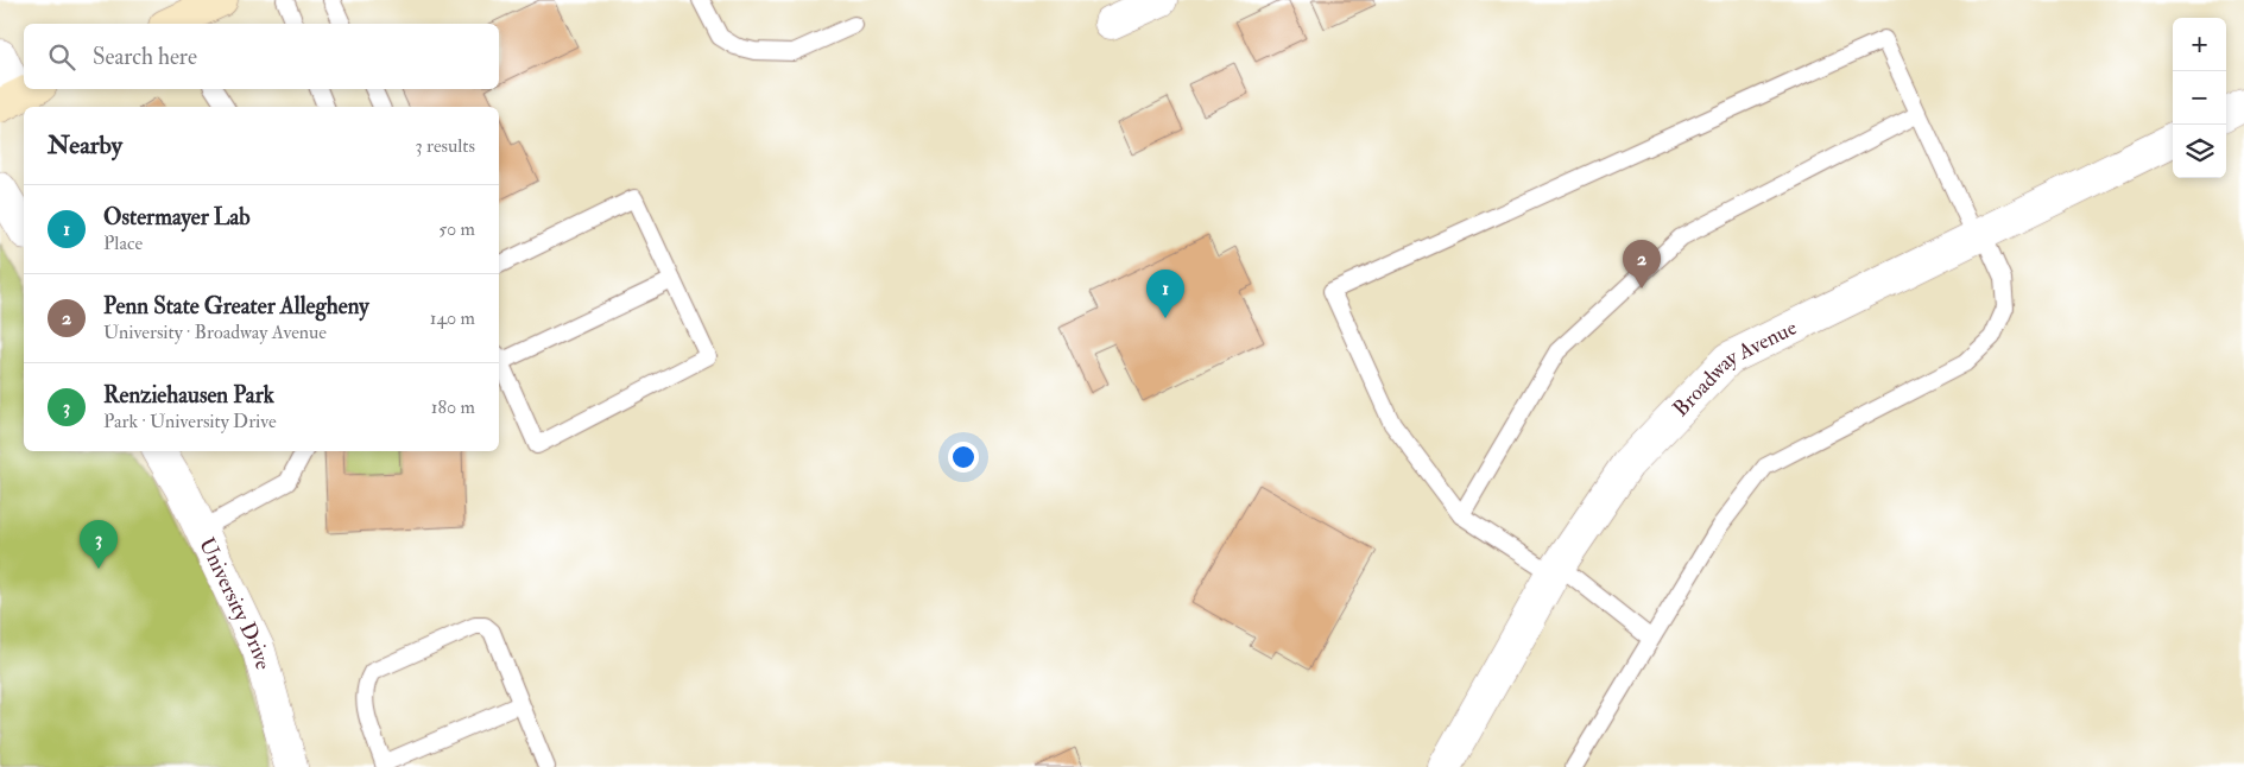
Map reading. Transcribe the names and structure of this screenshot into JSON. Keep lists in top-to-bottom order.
{
  "streets": {
    "street": ["Broadway Avenue", "University Drive"]
  },
  "page": {
    "map_buttons": ["+", "−"],
    "search": "Search here",
    "heading": ["Nearby", "3 results"],
    "list": [
      {
        "mark": "1",
        "name": "Ostermayer Lab",
        "note": "Place",
        "value": "50 m"
      },
      {
        "mark": "2",
        "name": "Penn State Greater Allegheny",
        "note": "University · Broadway Avenue",
        "value": "140 m"
      },
      {
        "mark": "3",
        "name": "Renziehausen Park",
        "note": "Park · University Drive",
        "value": "180 m"
      }
    ],
    "pins": ["2", "1", "3"]
  }
}
